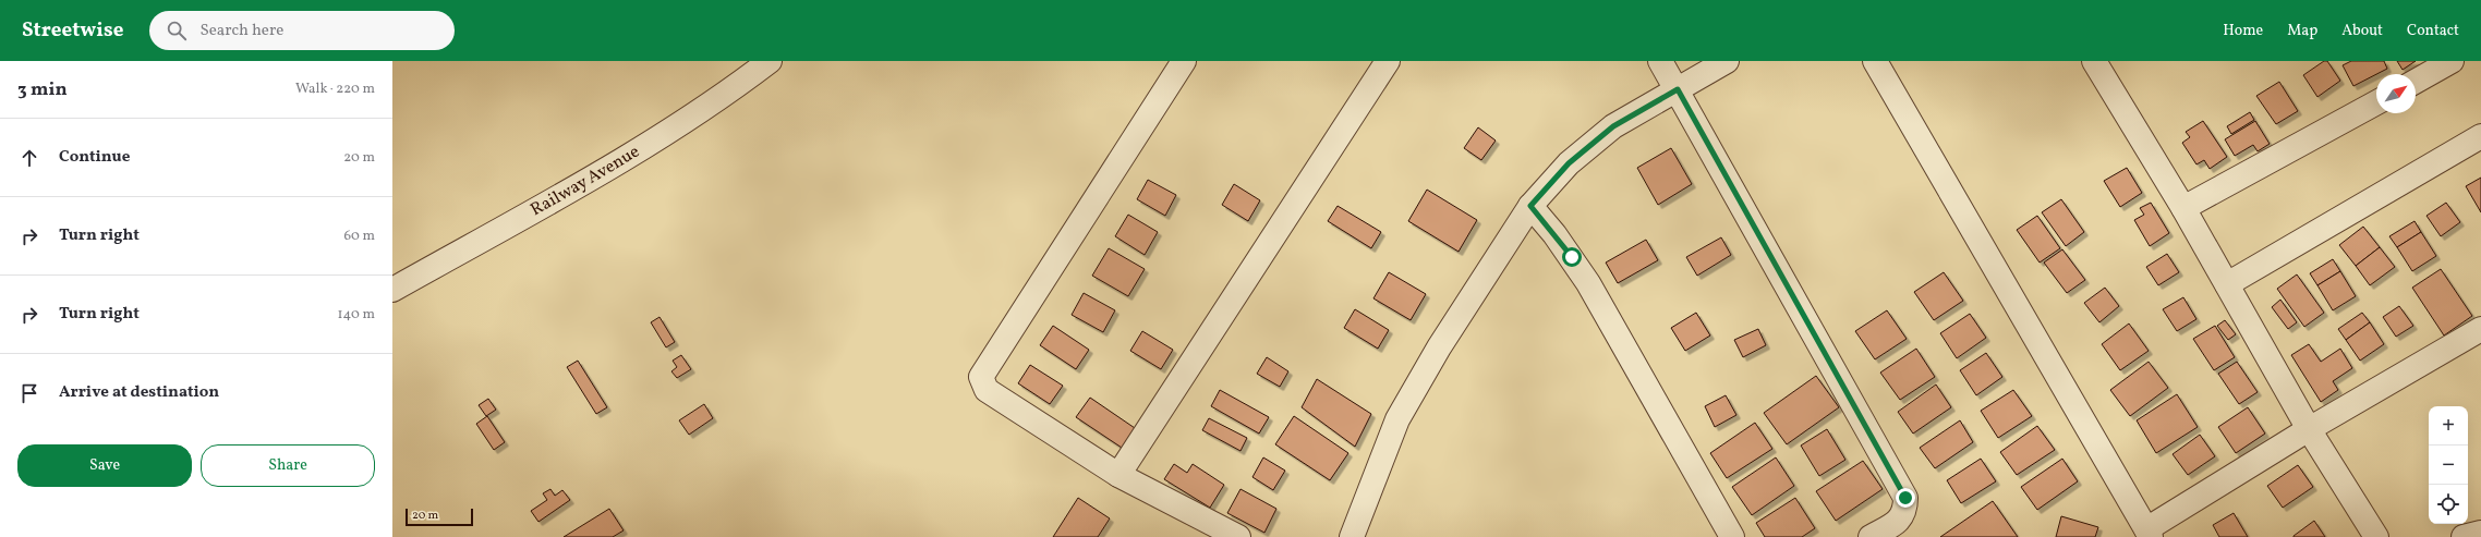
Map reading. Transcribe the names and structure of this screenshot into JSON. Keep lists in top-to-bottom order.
{
  "streets": {
    "street": ["Railway Avenue"]
  },
  "scale_bar": "20 m",
  "north": "top right",
  "page": {
    "header": "Streetwise",
    "search": "Search here",
    "nav": [
      "Home",
      "Map",
      "About",
      "Contact"
    ],
    "heading": ["3 min", "Walk · 220 m"],
    "list": [
      ["Continue", "20 m"],
      ["Turn right", "60 m"],
      ["Turn right", "140 m"],
      "Arrive at destination"
    ],
    "map_buttons": ["+", "−"],
    "buttons": ["Save", "Share"],
    "scale": "20 m"
  }
}
